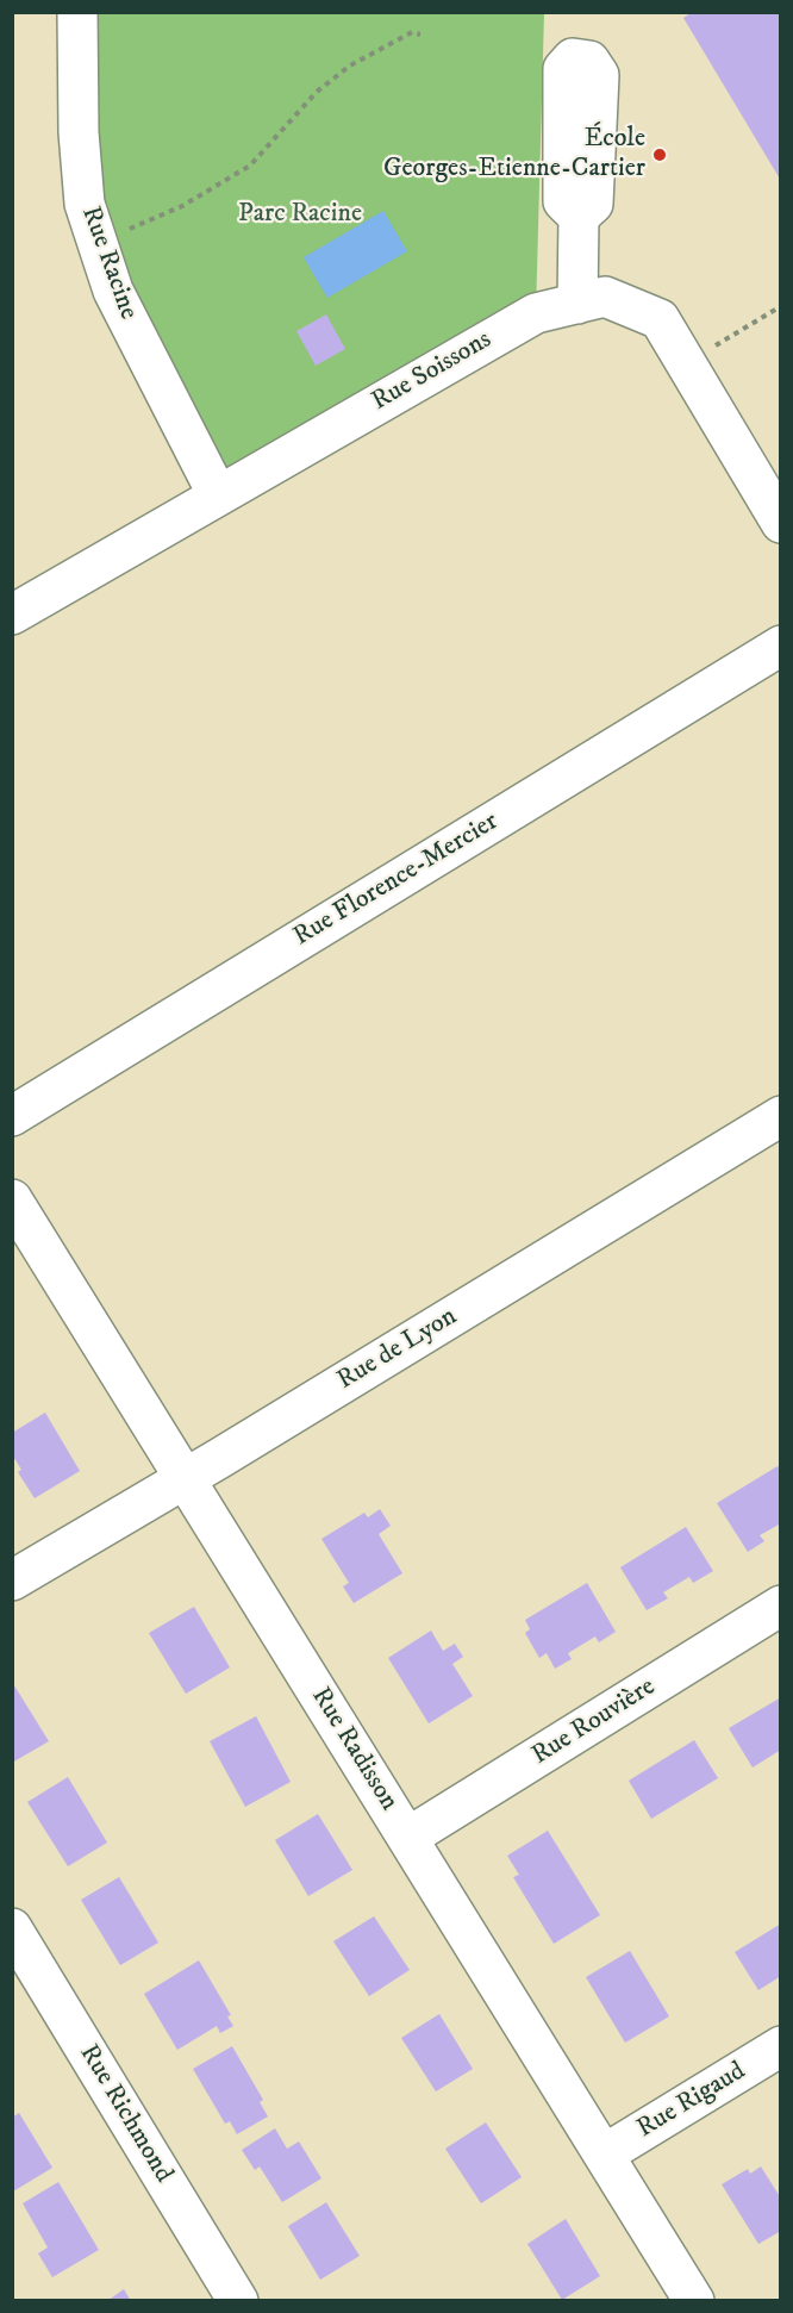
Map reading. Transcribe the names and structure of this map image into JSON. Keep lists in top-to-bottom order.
{
  "streets": {
    "street": [
      "Rue Racine",
      "Rue Soissons",
      "Rue Florence-Mercier",
      "Rue de Lyon",
      "Rue Rouvière",
      "Rue Radisson",
      "Rue Rigaud",
      "Rue Richmond"
    ]
  },
  "crossings": [
    ["Rue Racine", "Rue Soissons"],
    ["Rue de Lyon", "Rue Radisson"],
    ["Rue Rouvière", "Rue Radisson"],
    ["Rue Radisson", "Rue Rigaud"]
  ],
  "parks": ["Parc Racine"],
  "places": ["École Georges-Etienne-Cartier"]
}
